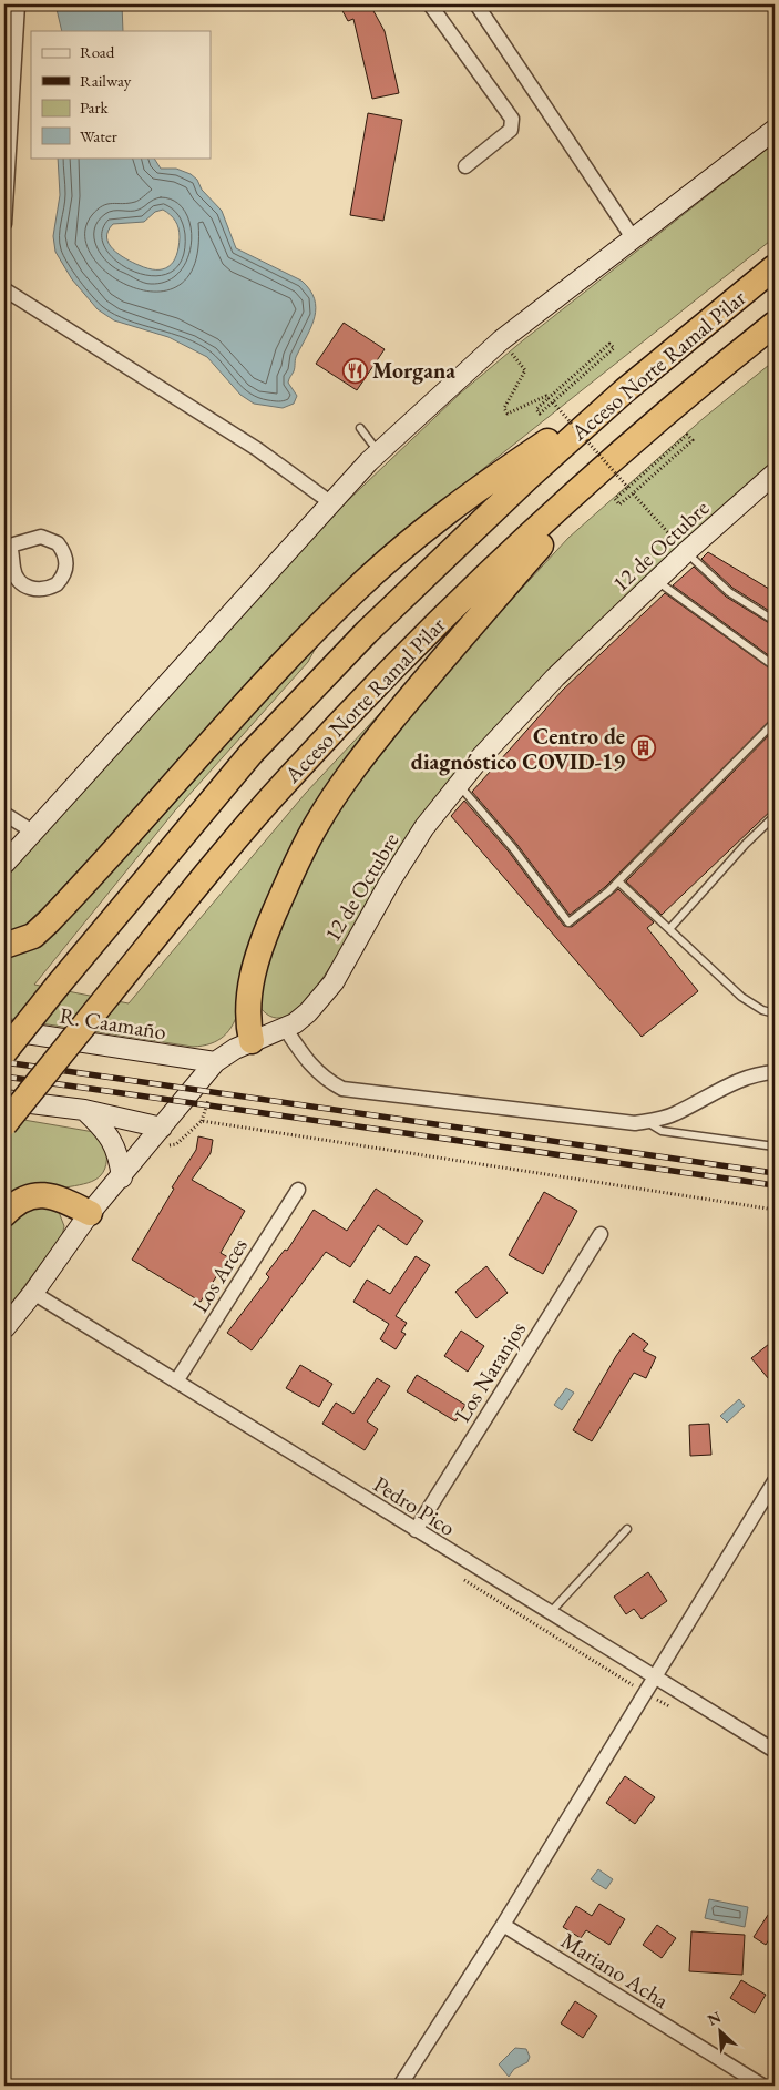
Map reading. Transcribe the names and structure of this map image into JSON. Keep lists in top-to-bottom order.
{
  "streets": {
    "highway": ["Acceso Norte Ramal Pilar"],
    "street": [
      "12 de Octubre",
      "R. Caamaño",
      "Los Arces",
      "Los Naranjos",
      "Pedro Pico",
      "Mariano Acha"
    ]
  },
  "crossings": [
    ["12 de Octubre", "R. Caamaño"],
    ["12 de Octubre", "Pedro Pico"],
    ["Los Arces", "Pedro Pico"],
    ["Los Naranjos", "Pedro Pico"]
  ],
  "places": {
    "restaurant": ["Morgana"],
    "building": ["Centro de diagnóstico COVID-19"]
  },
  "legend": [
    "Road",
    "Railway",
    "Park",
    "Water"
  ],
  "north": "top left"
}
